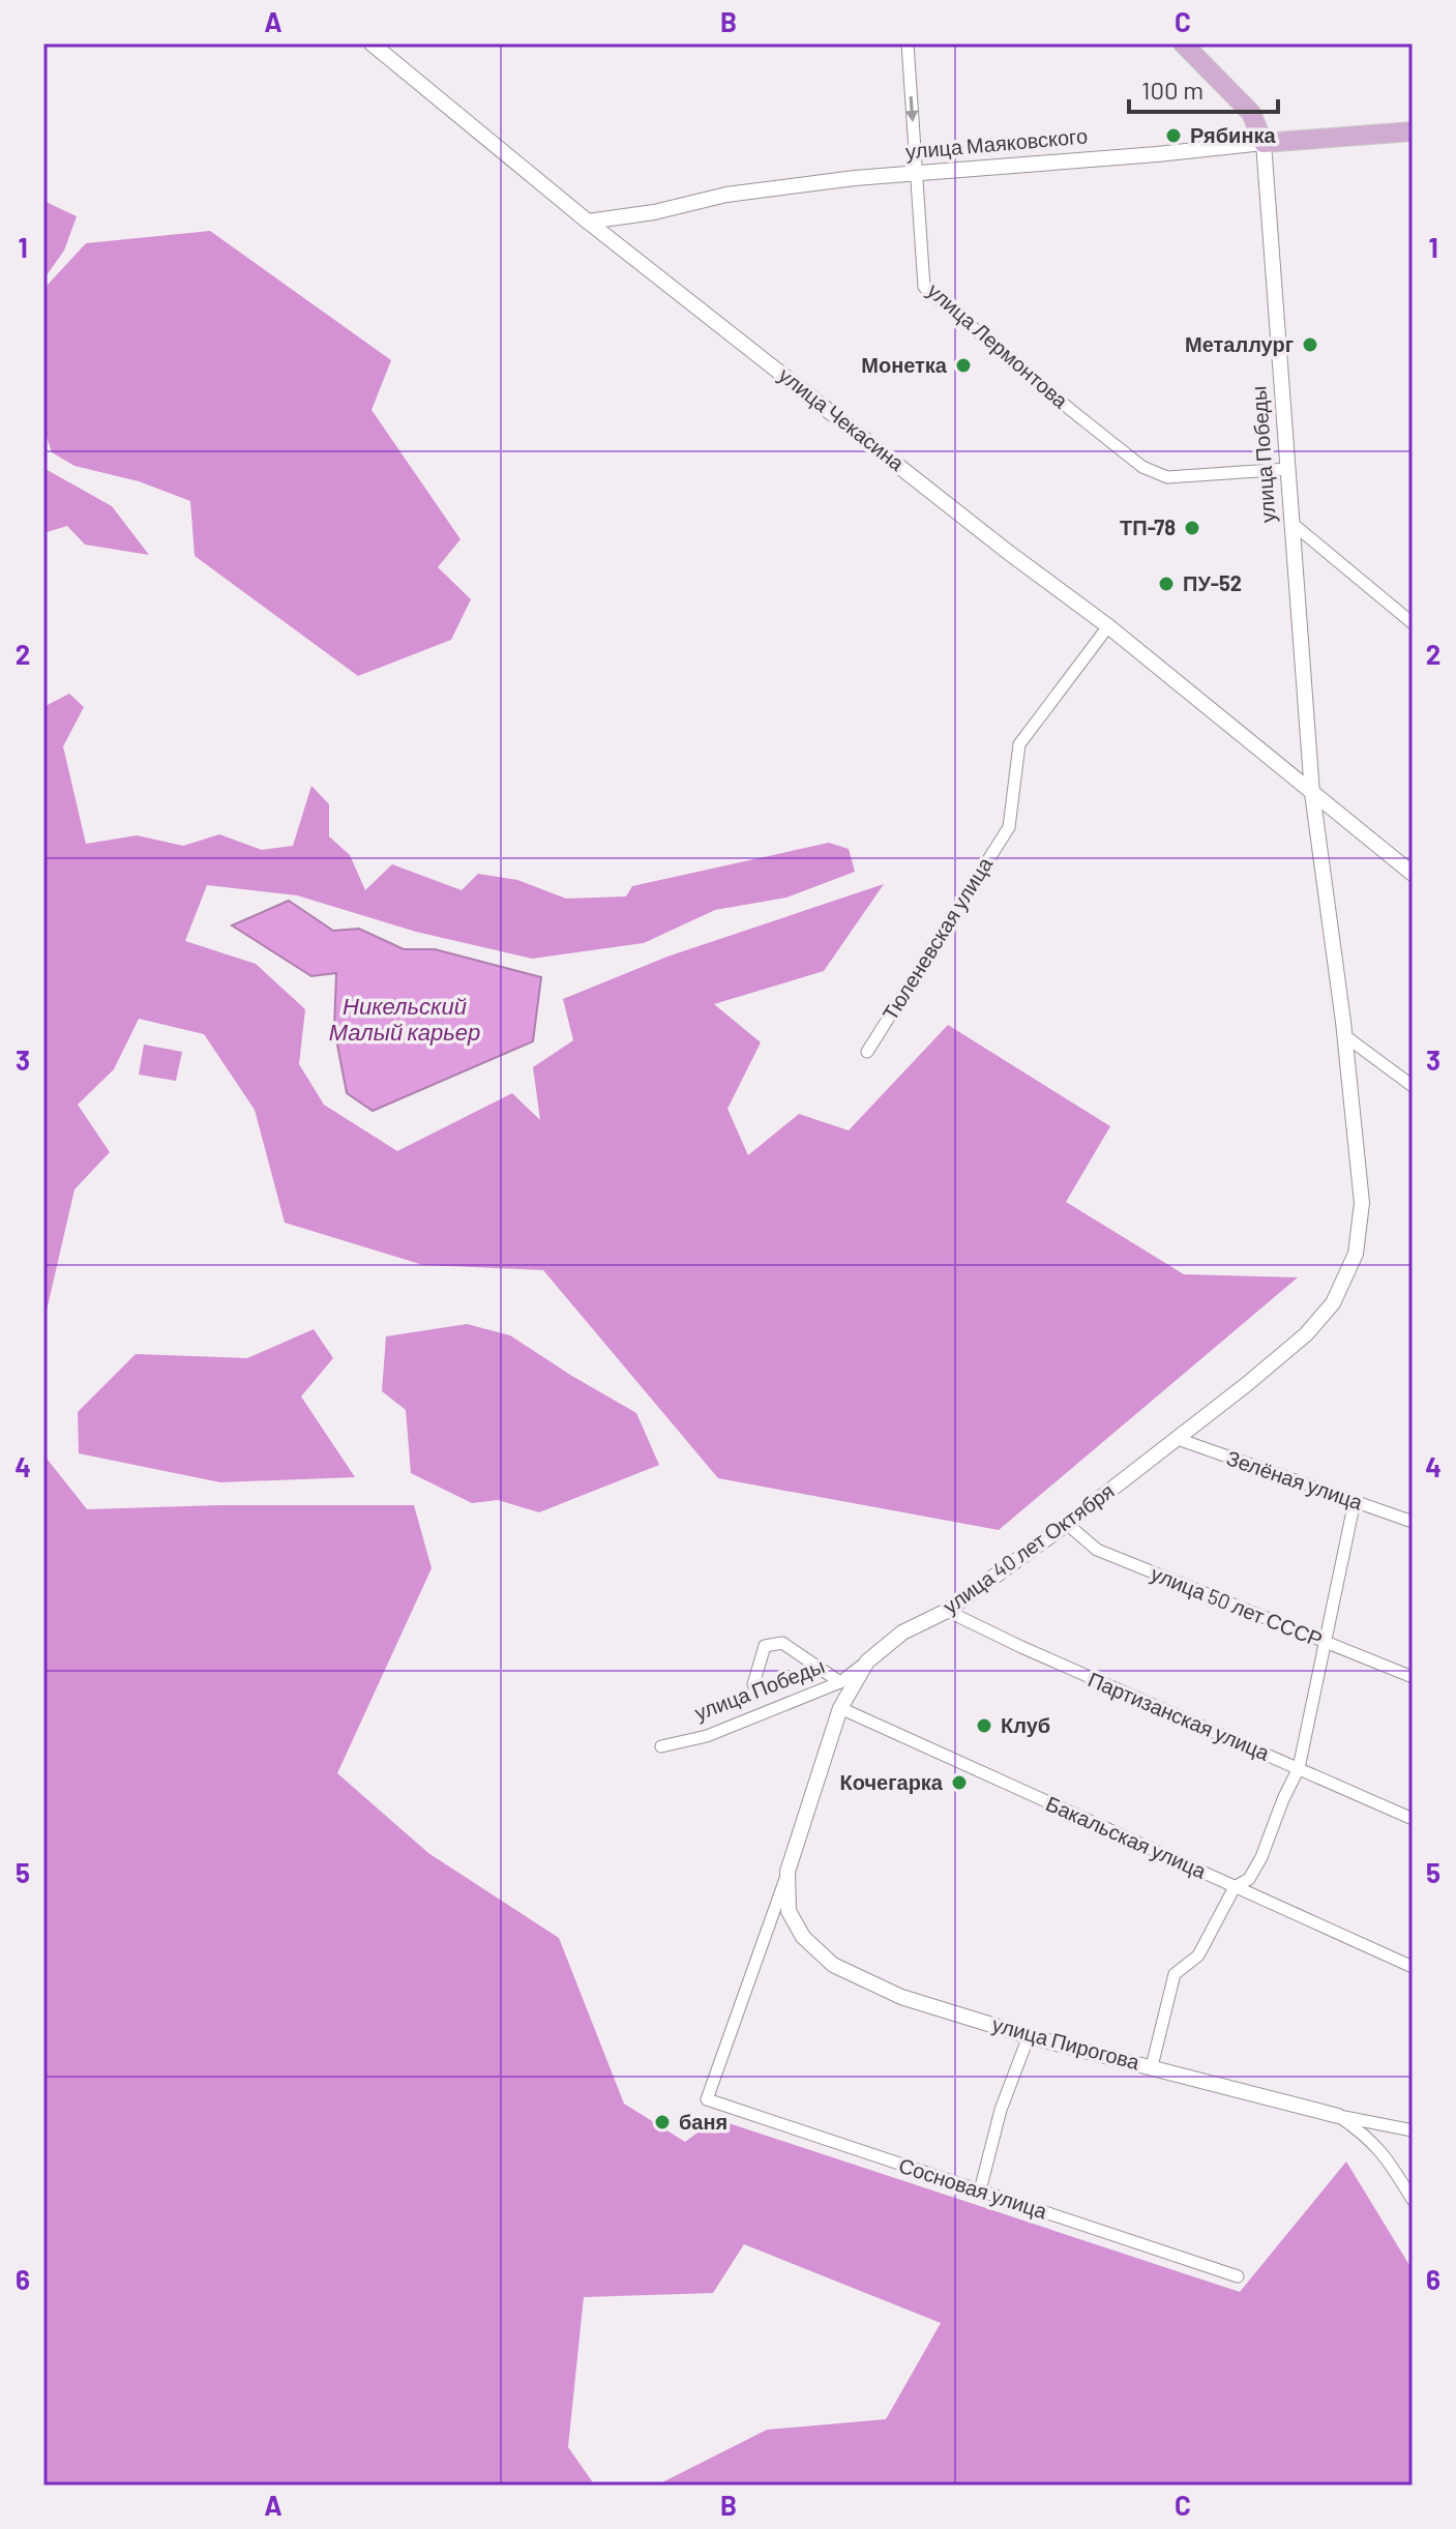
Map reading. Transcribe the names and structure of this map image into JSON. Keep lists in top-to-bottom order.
{
  "streets": {
    "main road": ["улица Маяковского", "улица Победы"],
    "street": [
      "улица Лермонтова",
      "улица Чекасина",
      "Тюленевская улица",
      "Зелёная улица",
      "улица 40 лет Октября",
      "улица 50 лет СССР",
      "Партизанская улица",
      "Бакальская улица",
      "улица Пирогова",
      "Сосновая улица"
    ]
  },
  "crossings": [
    ["улица Маяковского", "улица Лермонтова"],
    ["улица Маяковского", "улица Чекасина"],
    ["улица Маяковского", "улица Победы"],
    ["улица Лермонтова", "улица Победы"],
    ["улица Чекасина", "улица Победы"],
    ["улица Чекасина", "Тюленевская улица"],
    ["улица Победы", "улица 40 лет Октября"],
    ["Зелёная улица", "улица 40 лет Октября"],
    ["улица 40 лет Октября", "улица 50 лет СССР"],
    ["улица 40 лет Октября", "Партизанская улица"],
    ["улица 40 лет Октября", "Бакальская улица"],
    ["улица 40 лет Октября", "улица Пирогова"],
    ["улица 40 лет Октября", "Сосновая улица"]
  ],
  "water": ["Никельский Малый карьер"],
  "places": [
    "Рябинка",
    "Металлург",
    "Монетка",
    "ТП-78",
    "ПУ-52",
    "Клуб",
    "Кочегарка",
    "баня"
  ],
  "scale_bar": "100 m",
  "grid": {
    "columns": ["A", "B", "C"],
    "rows": [
      "1",
      "2",
      "3",
      "4",
      "5",
      "6"
    ]
  }
}
